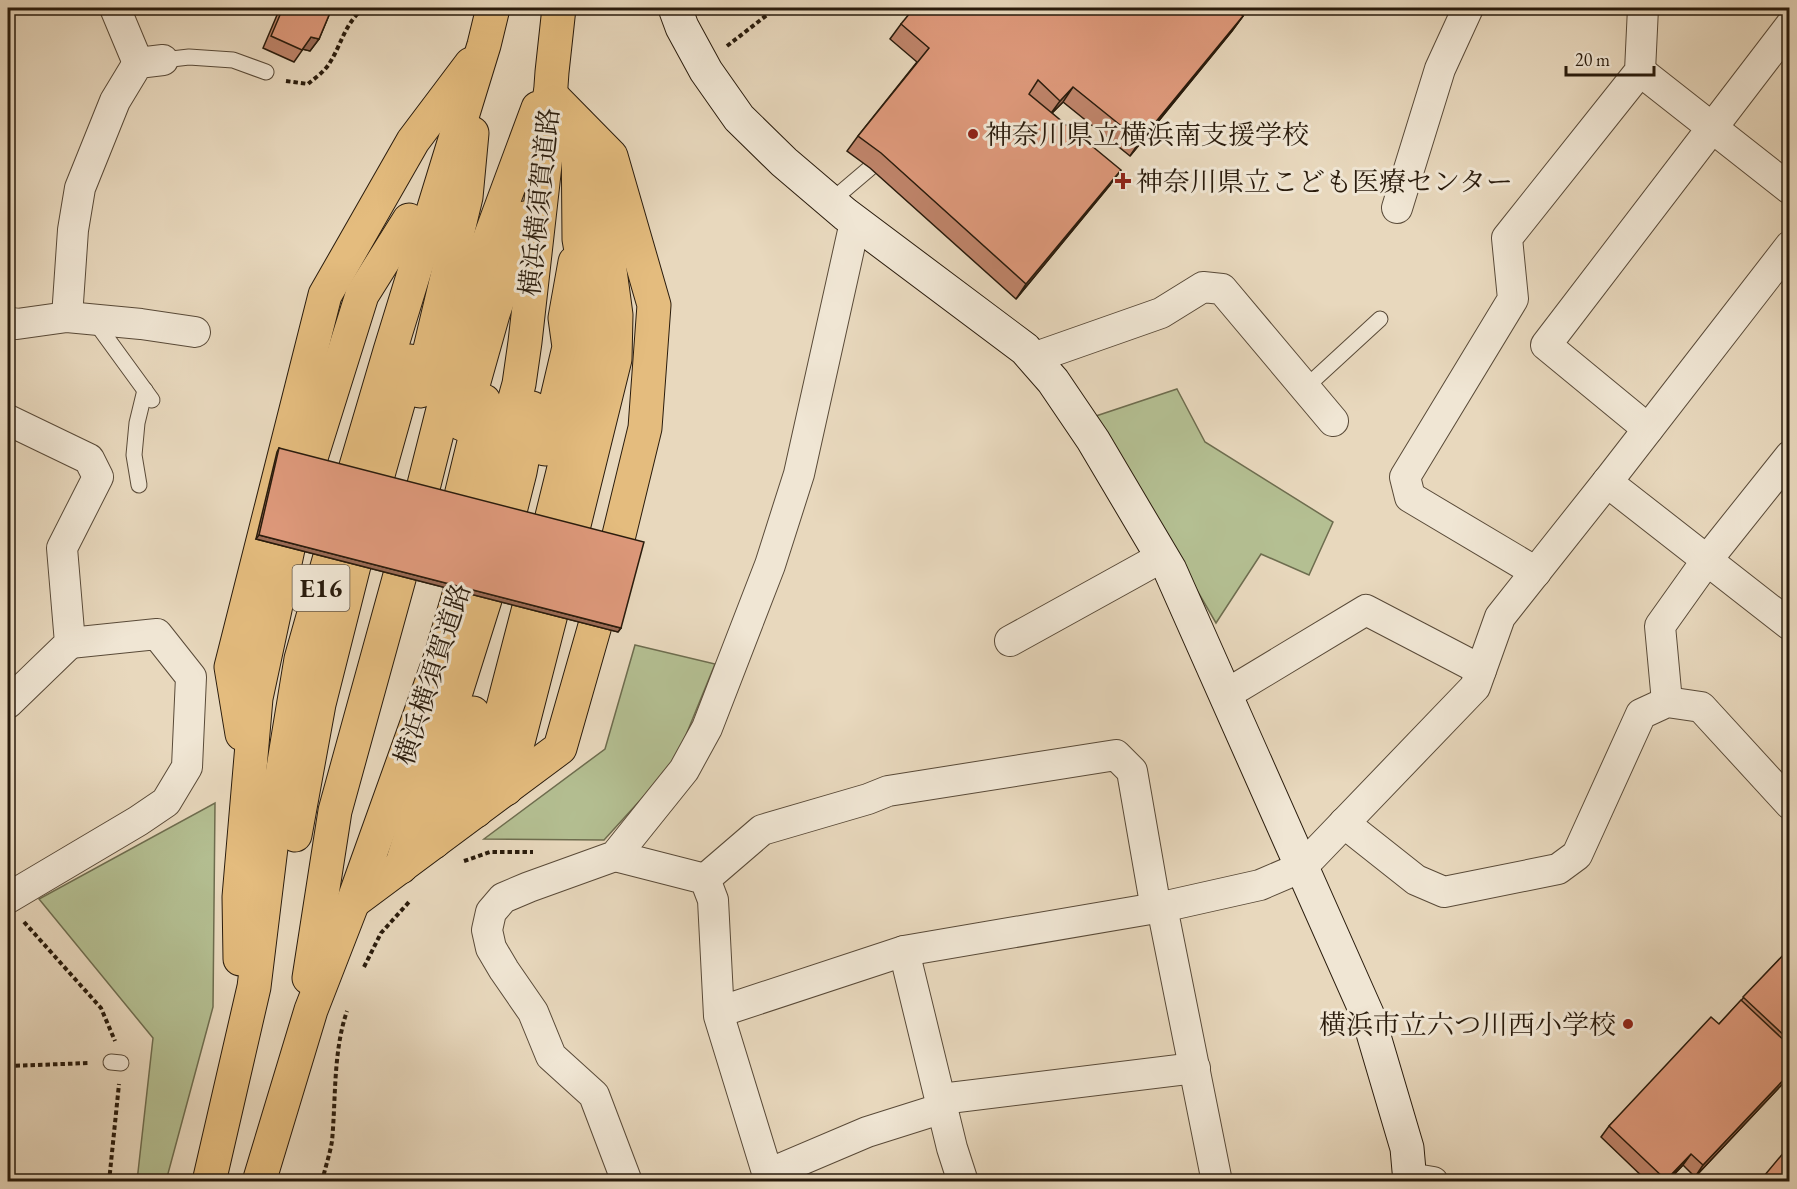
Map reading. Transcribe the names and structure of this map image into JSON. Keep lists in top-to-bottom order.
{
  "streets": {
    "highway": ["横浜横須賀道路", "E16"]
  },
  "places": {
    "other": ["神奈川県立横浜南支援学校", "横浜市立六つ川西小学校"],
    "health": ["神奈川県立こども医療センター"]
  },
  "scale_bar": "20 m"
}
